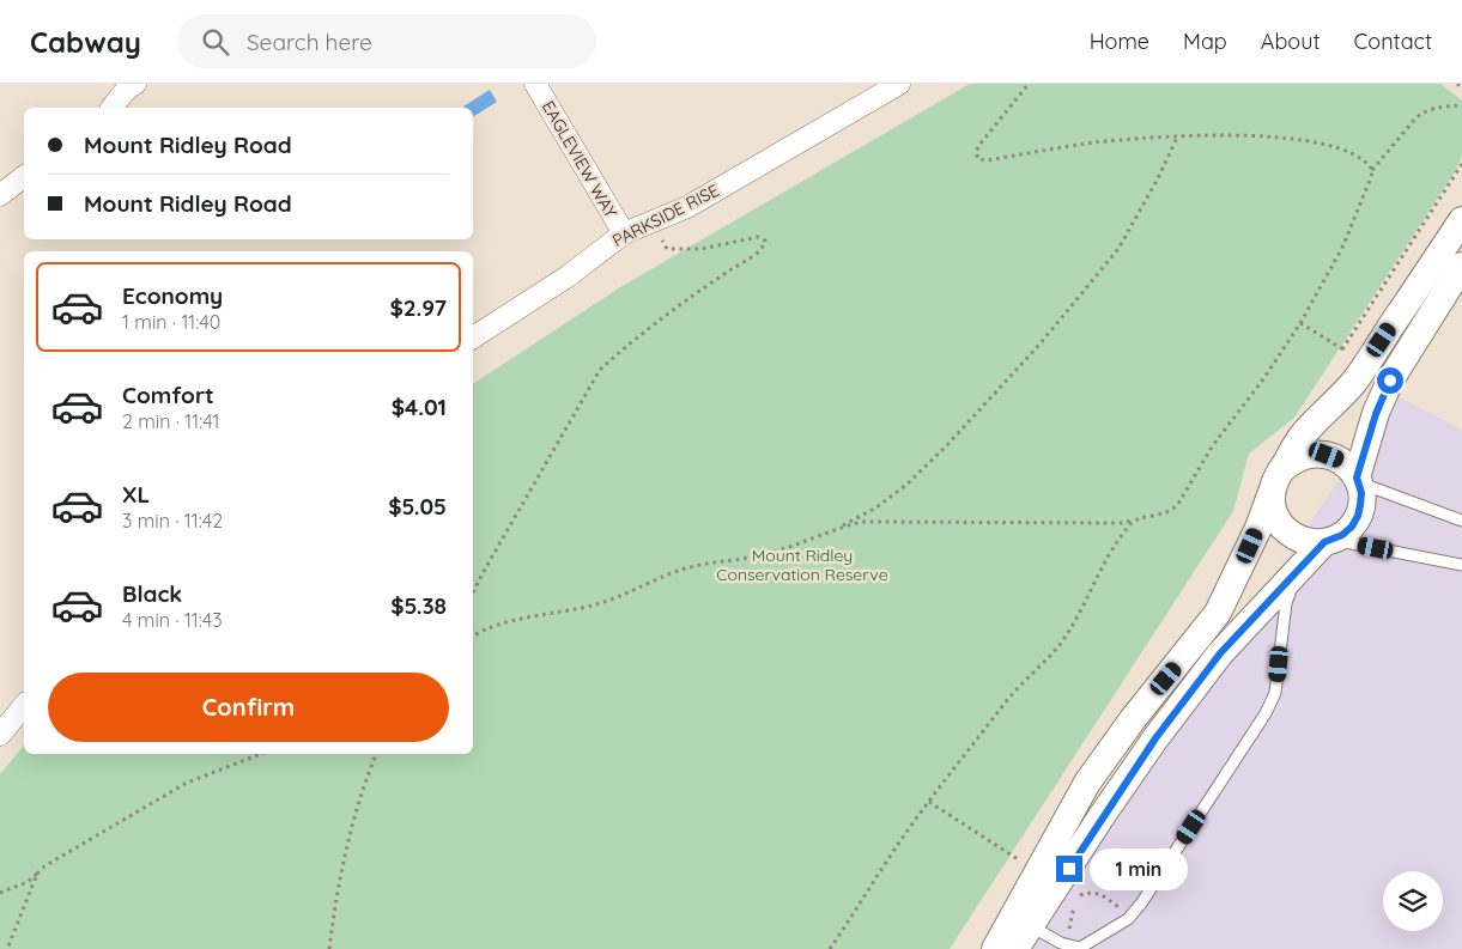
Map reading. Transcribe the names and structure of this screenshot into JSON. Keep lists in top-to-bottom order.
{
  "streets": {
    "street": ["EAGLEVIEW WAY", "PARKSIDE RISE"]
  },
  "crossings": [
    ["EAGLEVIEW WAY", "PARKSIDE RISE"]
  ],
  "parks": ["Mount Ridley Conservation Reserve"],
  "page": {
    "header": "Cabway",
    "search": "Search here",
    "nav": [
      "Home",
      "Map",
      "About",
      "Contact"
    ],
    "banner": ["Mount Ridley Road", "Mount Ridley Road"],
    "list": [
      {
        "name": "Economy",
        "note": "1 min · 11:40",
        "value": "$2.97"
      },
      {
        "name": "Comfort",
        "note": "2 min · 11:41",
        "value": "$4.01"
      },
      {
        "name": "XL",
        "note": "3 min · 11:42",
        "value": "$5.05"
      },
      {
        "name": "Black",
        "note": "4 min · 11:43",
        "value": "$5.38"
      }
    ],
    "buttons": "Confirm",
    "bubble": "1 min"
  }
}
